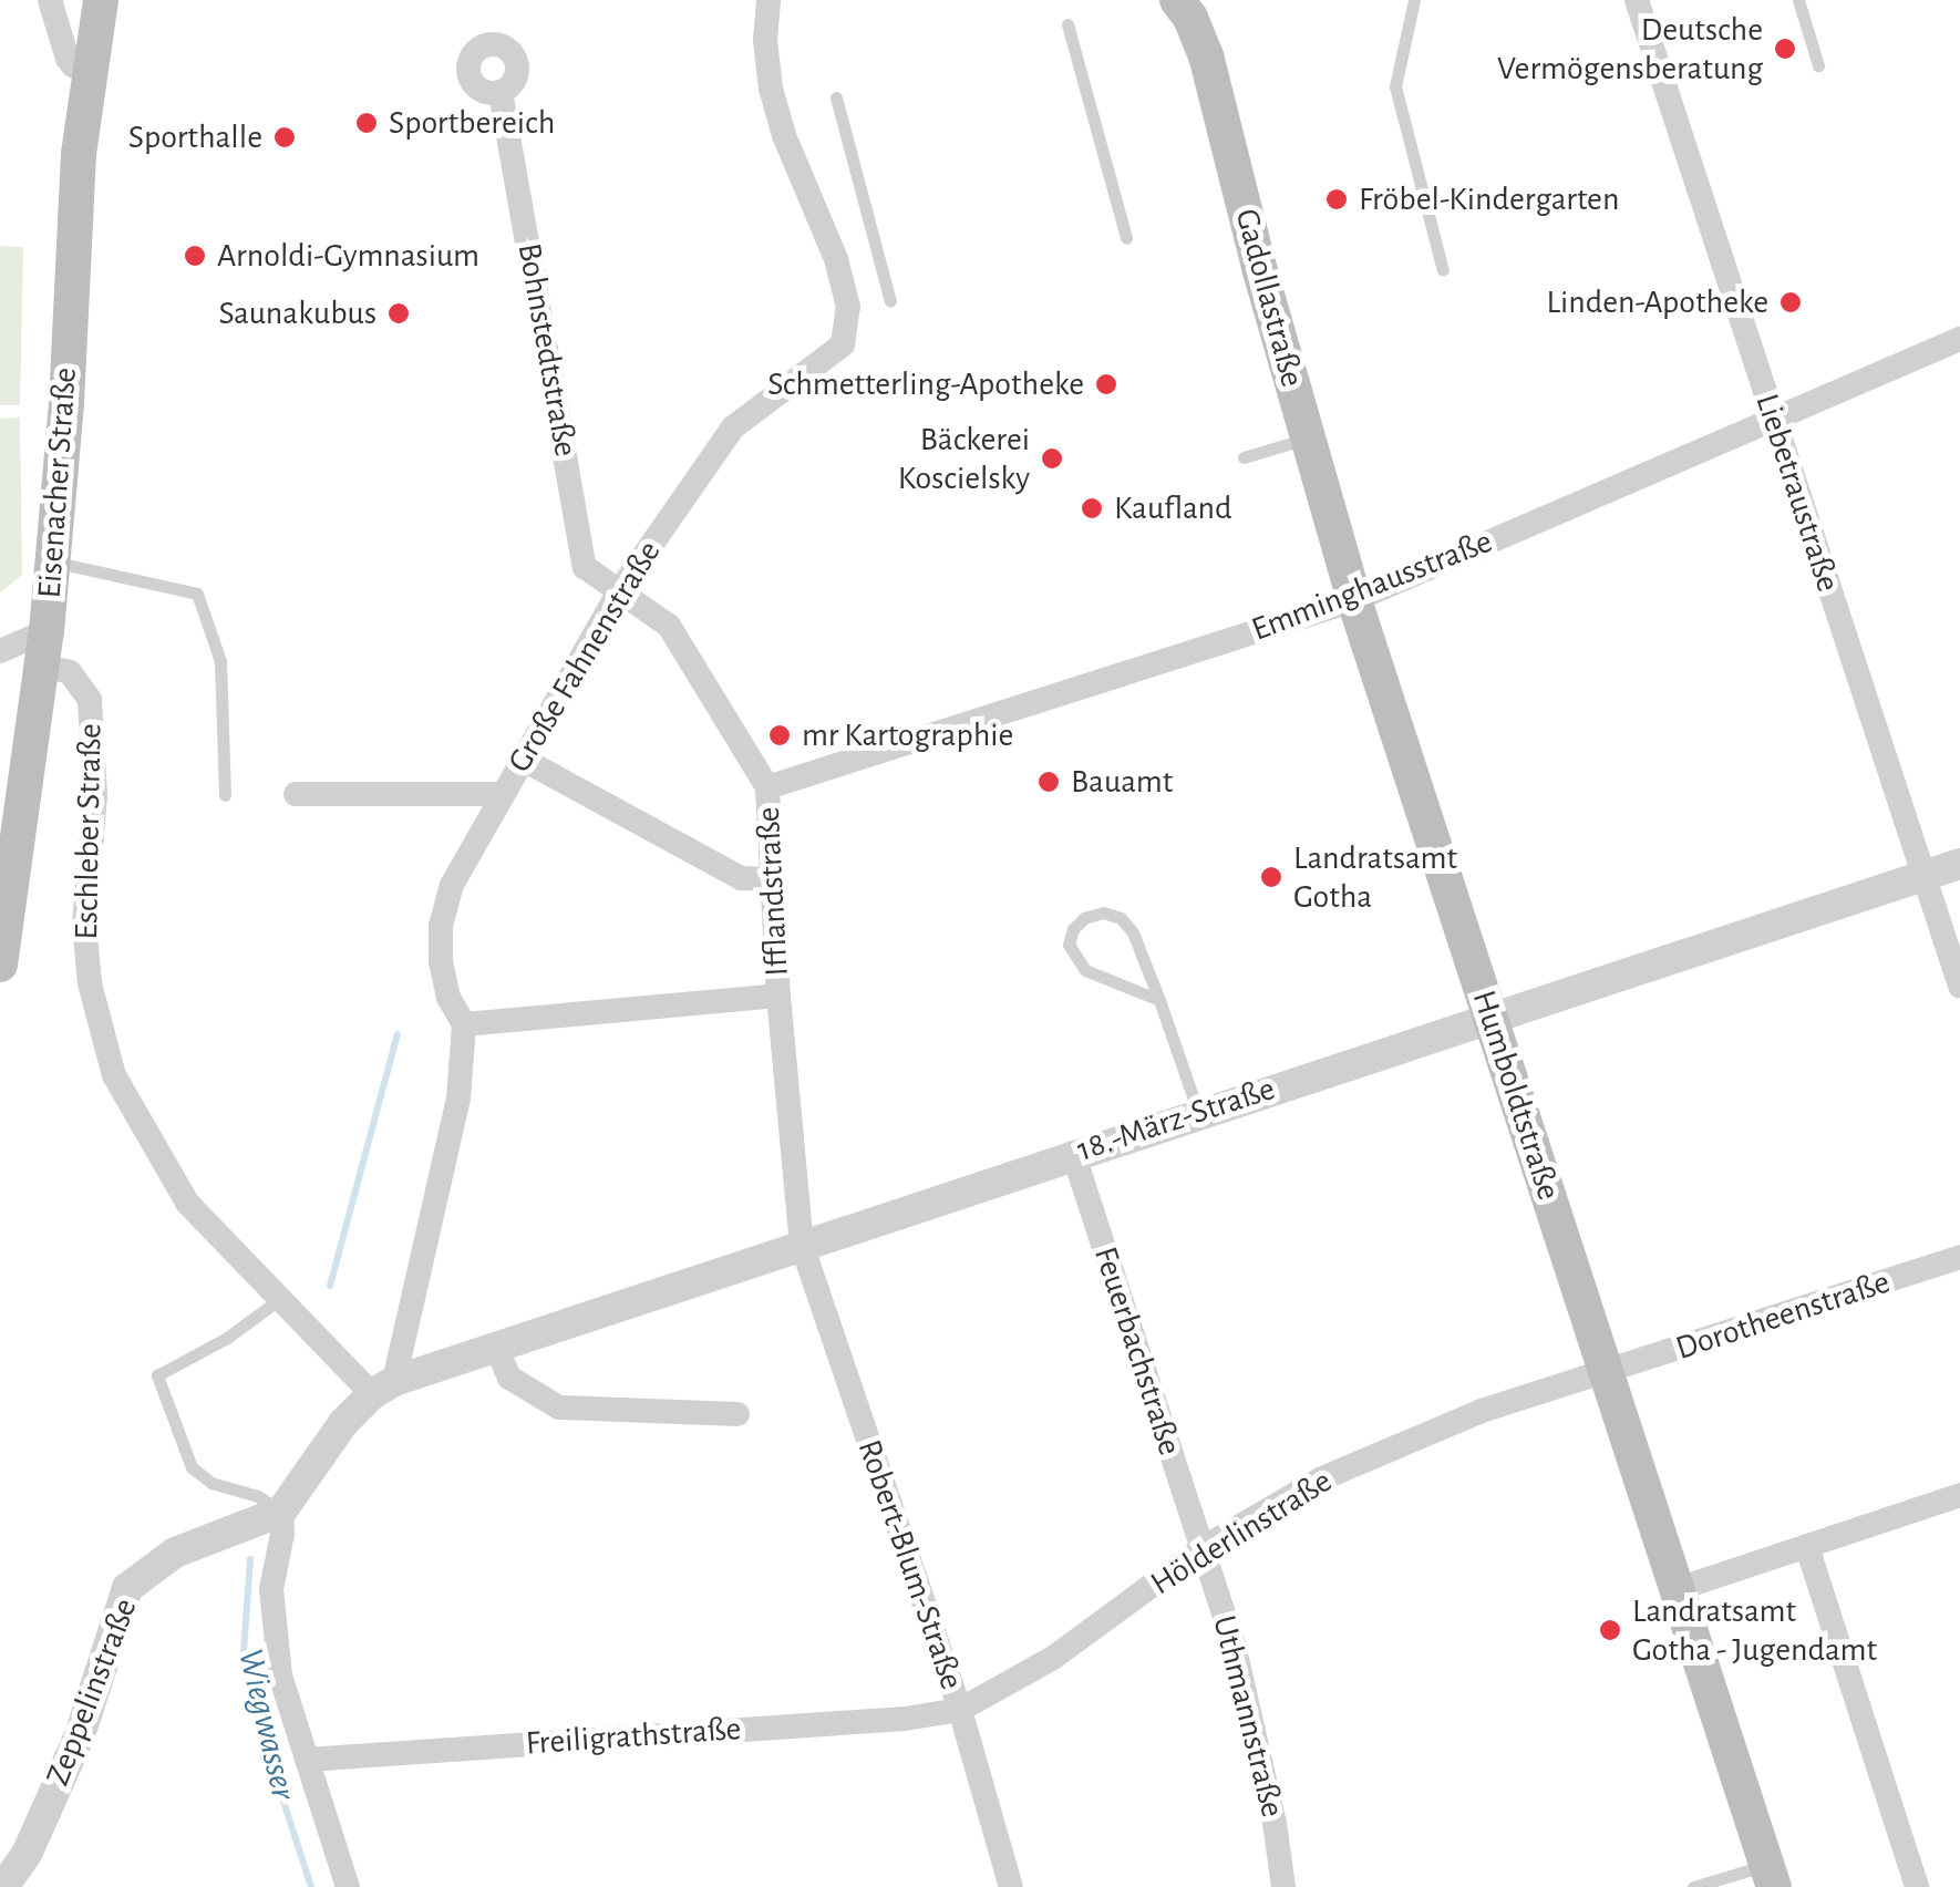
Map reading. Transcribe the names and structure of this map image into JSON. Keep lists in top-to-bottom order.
{
  "streets": {
    "main road": ["Gadollastraße", "Eisenacher Straße", "Humboldtstraße"],
    "street": [
      "Bohnstedtstraße",
      "Liebetraustraße",
      "Emminghausstraße",
      "Große Fahnenstraße",
      "Eschleber Straße",
      "Ifflandstraße",
      "18.-März-Straße",
      "Dorotheenstraße",
      "Feuerbachstraße",
      "Hölderlinstraße",
      "Robert-Blum-Straße",
      "Zeppelinstraße",
      "Uthmannstraße",
      "Freiligrathstraße"
    ]
  },
  "crossings": [
    ["Gadollastraße", "Emminghausstraße"],
    ["Gadollastraße", "Humboldtstraße"],
    ["Bohnstedtstraße", "Große Fahnenstraße"],
    ["Bohnstedtstraße", "Ifflandstraße"],
    ["Eisenacher Straße", "Eschleber Straße"],
    ["Liebetraustraße", "Emminghausstraße"],
    ["Liebetraustraße", "18.-März-Straße"],
    ["Emminghausstraße", "Ifflandstraße"],
    ["Emminghausstraße", "Humboldtstraße"],
    ["Große Fahnenstraße", "Eschleber Straße"],
    ["Große Fahnenstraße", "Ifflandstraße"],
    ["Große Fahnenstraße", "18.-März-Straße"],
    ["Eschleber Straße", "18.-März-Straße"],
    ["Ifflandstraße", "18.-März-Straße"],
    ["Ifflandstraße", "Robert-Blum-Straße"],
    ["Humboldtstraße", "18.-März-Straße"],
    ["Humboldtstraße", "Dorotheenstraße"],
    ["Humboldtstraße", "Hölderlinstraße"],
    ["18.-März-Straße", "Feuerbachstraße"],
    ["18.-März-Straße", "Robert-Blum-Straße"],
    ["Dorotheenstraße", "Hölderlinstraße"],
    ["Feuerbachstraße", "Hölderlinstraße"],
    ["Feuerbachstraße", "Uthmannstraße"],
    ["Hölderlinstraße", "Robert-Blum-Straße"],
    ["Hölderlinstraße", "Uthmannstraße"],
    ["Hölderlinstraße", "Freiligrathstraße"],
    ["Robert-Blum-Straße", "Freiligrathstraße"]
  ],
  "water": ["Wiegwasser"],
  "places": [
    "Deutsche Vermögensberatung",
    "Sportbereich",
    "Sporthalle",
    "Fröbel-Kindergarten",
    "Arnoldi-Gymnasium",
    "Linden-Apotheke",
    "Saunakubus",
    "Schmetterling-Apotheke",
    "Bäckerei Koscielsky",
    "Kaufland",
    "mr Kartographie",
    "Bauamt",
    "Landratsamt Gotha",
    "Landratsamt Gotha - Jugendamt"
  ]
}
